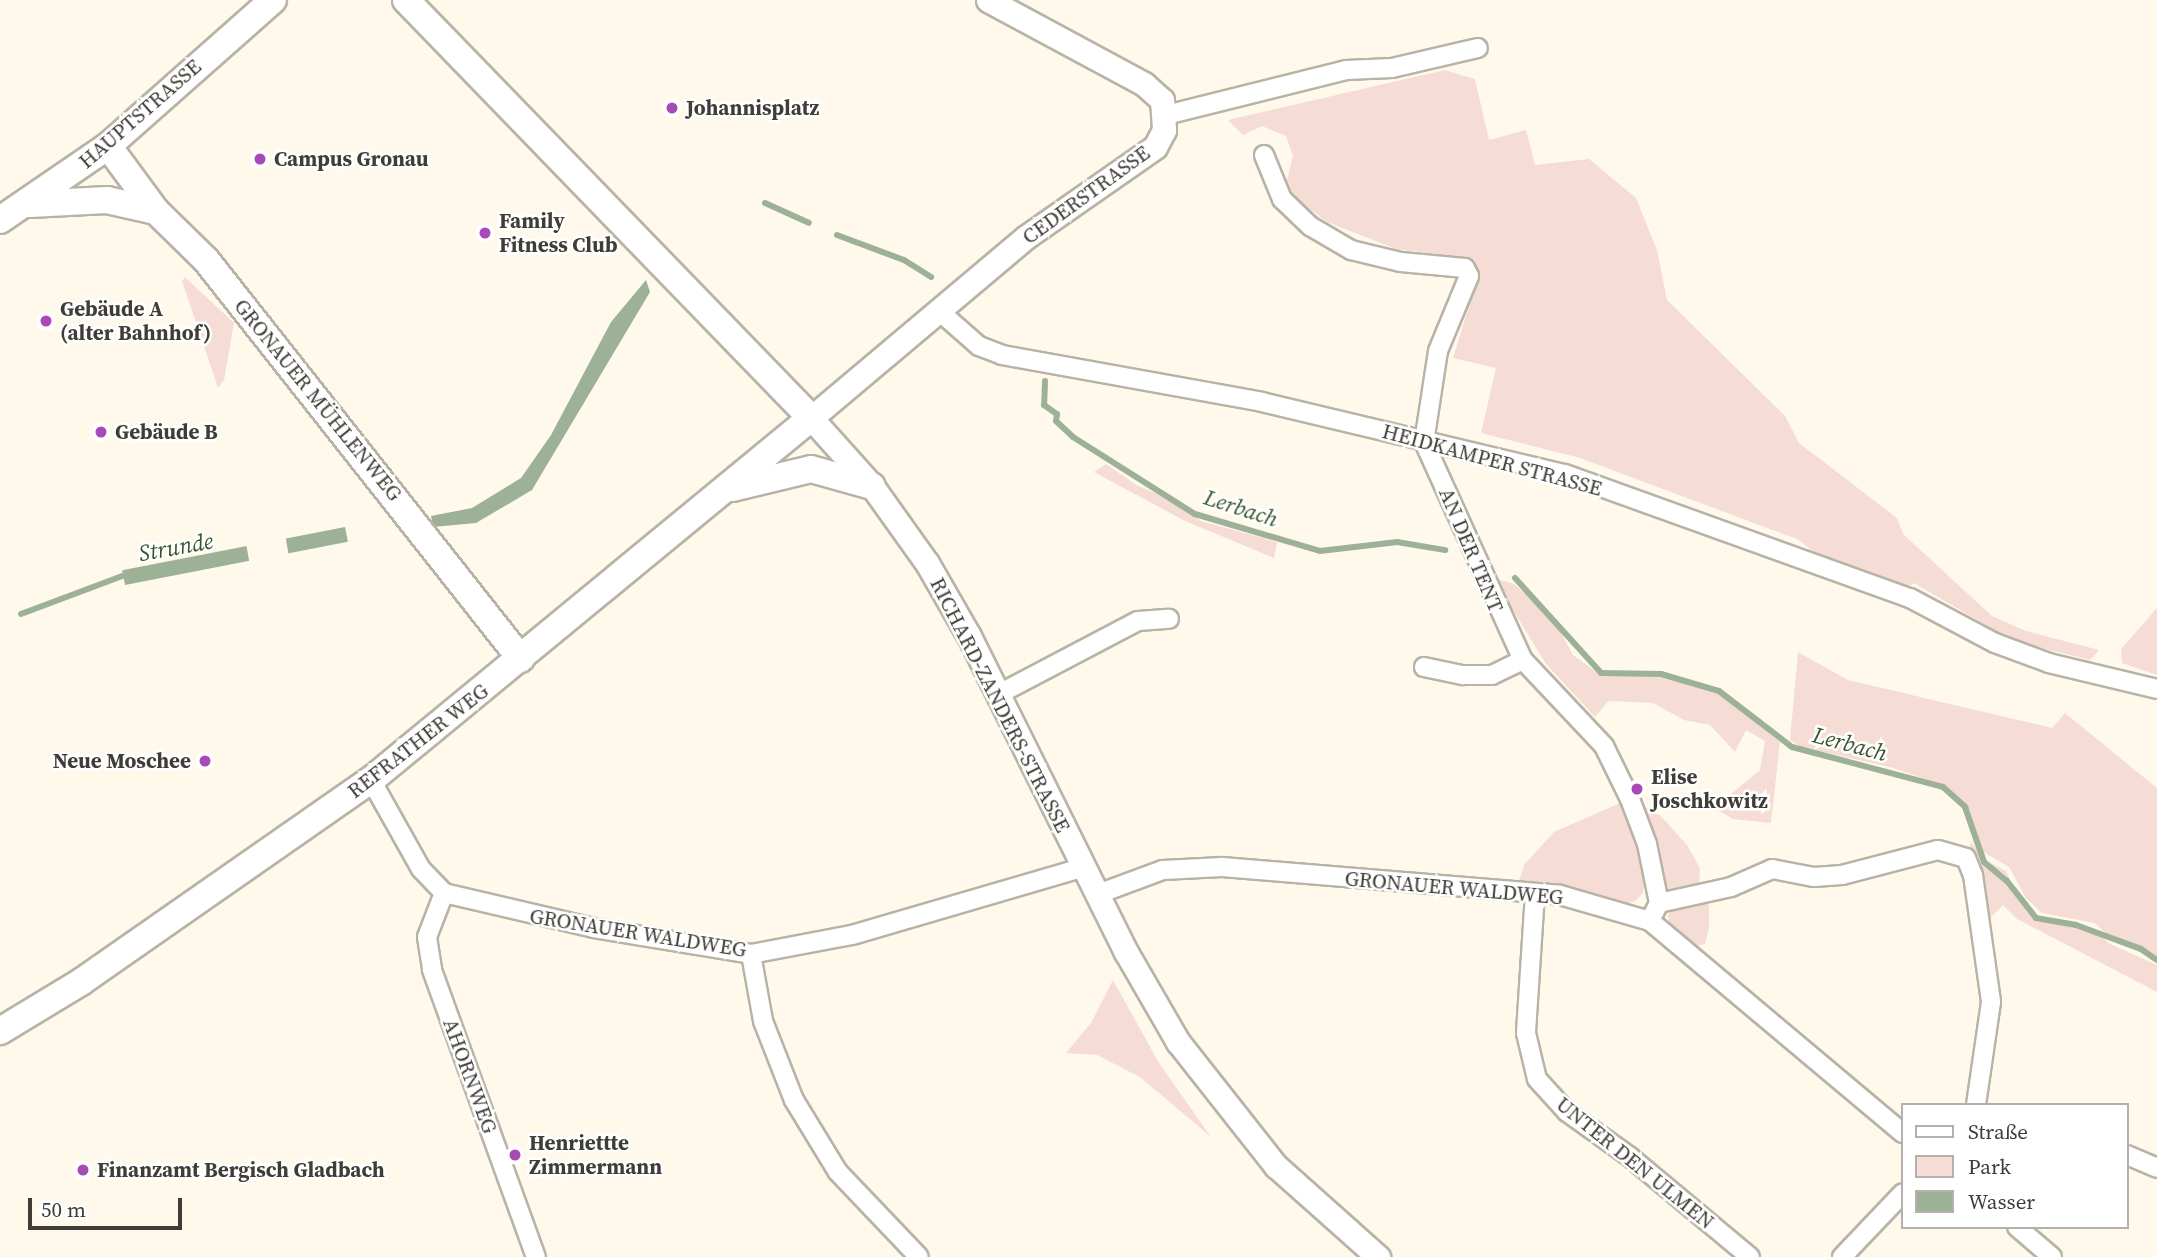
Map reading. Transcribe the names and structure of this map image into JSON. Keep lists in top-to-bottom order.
{
  "streets": {
    "main road": [
      "HAUPTSTRASSE",
      "GRONAUER MÜHLENWEG",
      "RICHARD-ZANDERS-STRASSE",
      "REFRATHER WEG"
    ],
    "street": [
      "CEDERSTRASSE",
      "HEIDKAMPER STRASSE",
      "AN DER TENT",
      "GRONAUER WALDWEG",
      "AHORNWEG",
      "UNTER DEN ULMEN"
    ]
  },
  "crossings": [
    ["HAUPTSTRASSE", "GRONAUER MÜHLENWEG"],
    ["CEDERSTRASSE", "HEIDKAMPER STRASSE"],
    ["CEDERSTRASSE", "RICHARD-ZANDERS-STRASSE"],
    ["CEDERSTRASSE", "REFRATHER WEG"],
    ["GRONAUER MÜHLENWEG", "REFRATHER WEG"],
    ["HEIDKAMPER STRASSE", "AN DER TENT"],
    ["RICHARD-ZANDERS-STRASSE", "REFRATHER WEG"],
    ["RICHARD-ZANDERS-STRASSE", "GRONAUER WALDWEG"],
    ["GRONAUER WALDWEG", "AHORNWEG"],
    ["GRONAUER WALDWEG", "UNTER DEN ULMEN"]
  ],
  "water": ["Lerbach", "Strunde"],
  "places": [
    "Johannisplatz",
    "Campus Gronau",
    "Family Fitness Club",
    "Gebäude A (alter Bahnhof)",
    "Gebäude B",
    "Neue Moschee",
    "Elise Joschkowitz",
    "Henriettte Zimmermann",
    "Finanzamt Bergisch Gladbach"
  ],
  "legend": ["Straße", "Park", "Wasser"],
  "scale_bar": "50 m"
}
